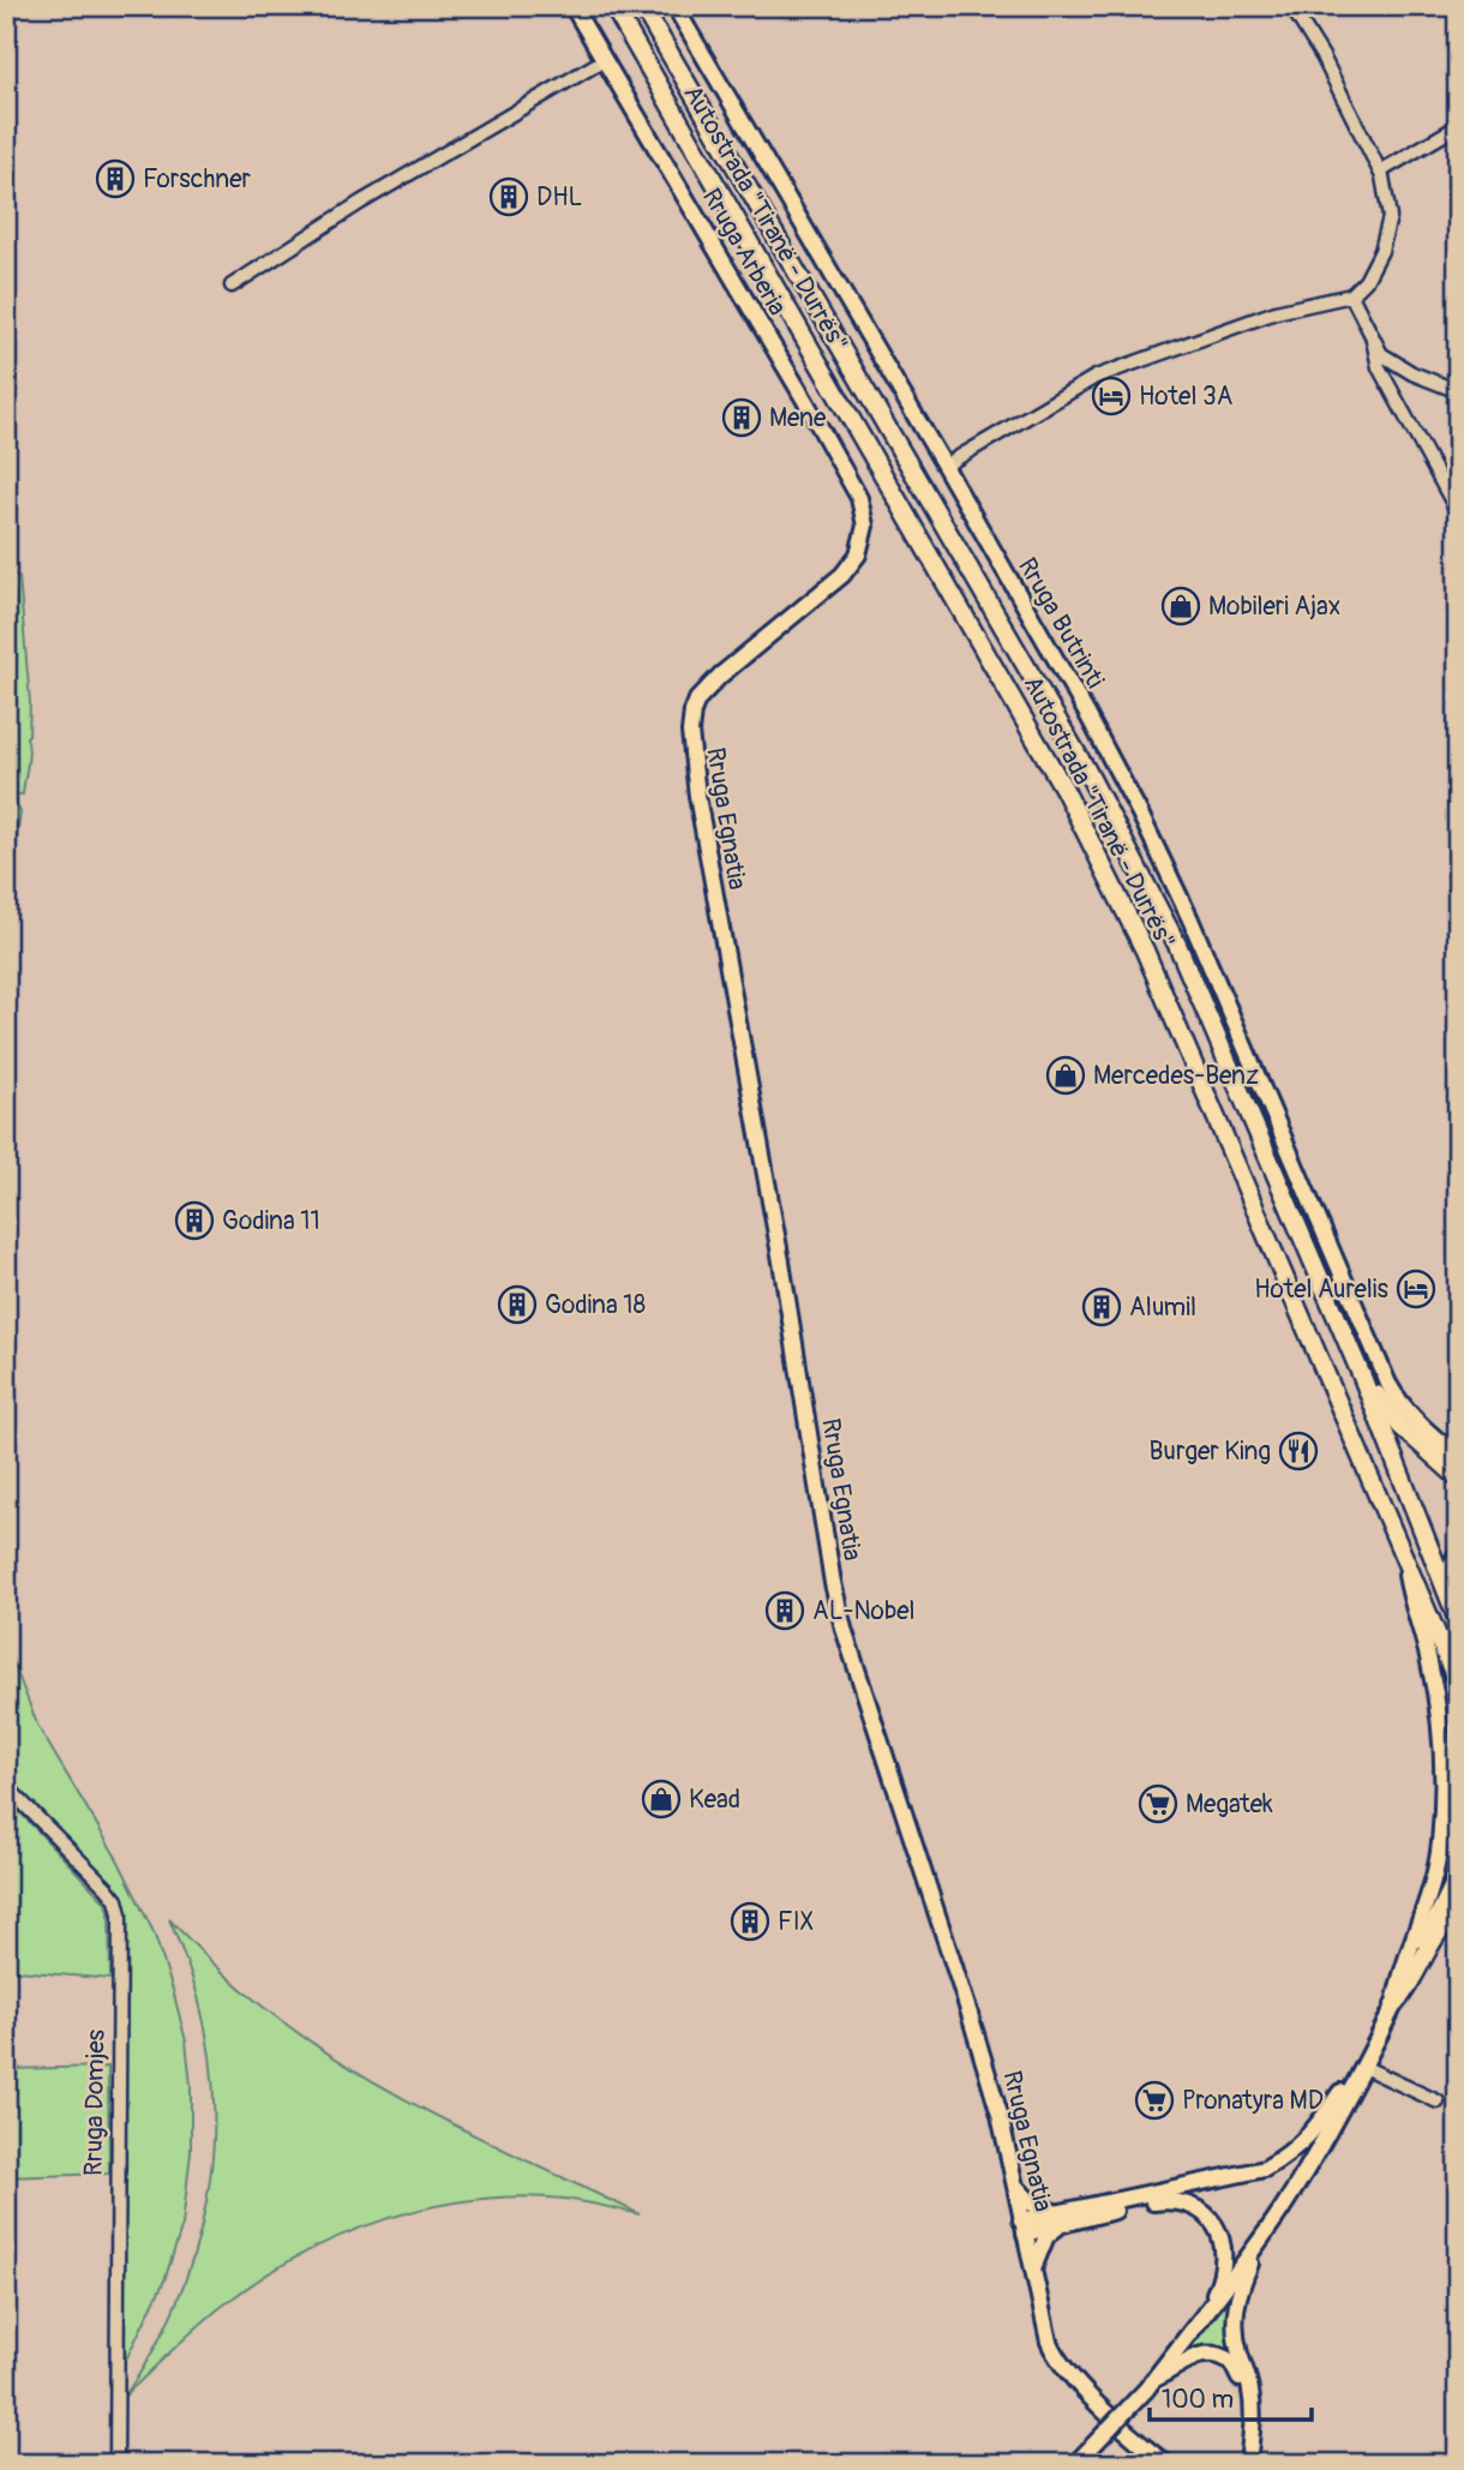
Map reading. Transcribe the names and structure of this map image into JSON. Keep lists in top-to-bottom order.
{
  "streets": {
    "highway": ["Autostrada \"Tiranë - Durrës\""],
    "main road": ["Rruga Arberia", "Rruga Butrinti", "Rruga Egnatia"],
    "street": ["Rruga Domjes"]
  },
  "crossings": [
    ["Rruga Arberia", "Rruga Egnatia"]
  ],
  "places": {
    "building": [
      "Forschner",
      "DHL",
      "Mene",
      "Godina 11",
      "Godina 18",
      "Alumil",
      "AL-Nobel",
      "FIX"
    ],
    "hotel": ["Hotel 3A", "Hotel Aurelis"],
    "shop": ["Mobileri Ajax", "Mercedes-Benz", "Kead"],
    "restaurant": ["Burger King"],
    "supermarket": ["Megatek", "Pronatyra MD"]
  },
  "scale_bar": "100 m"
}
